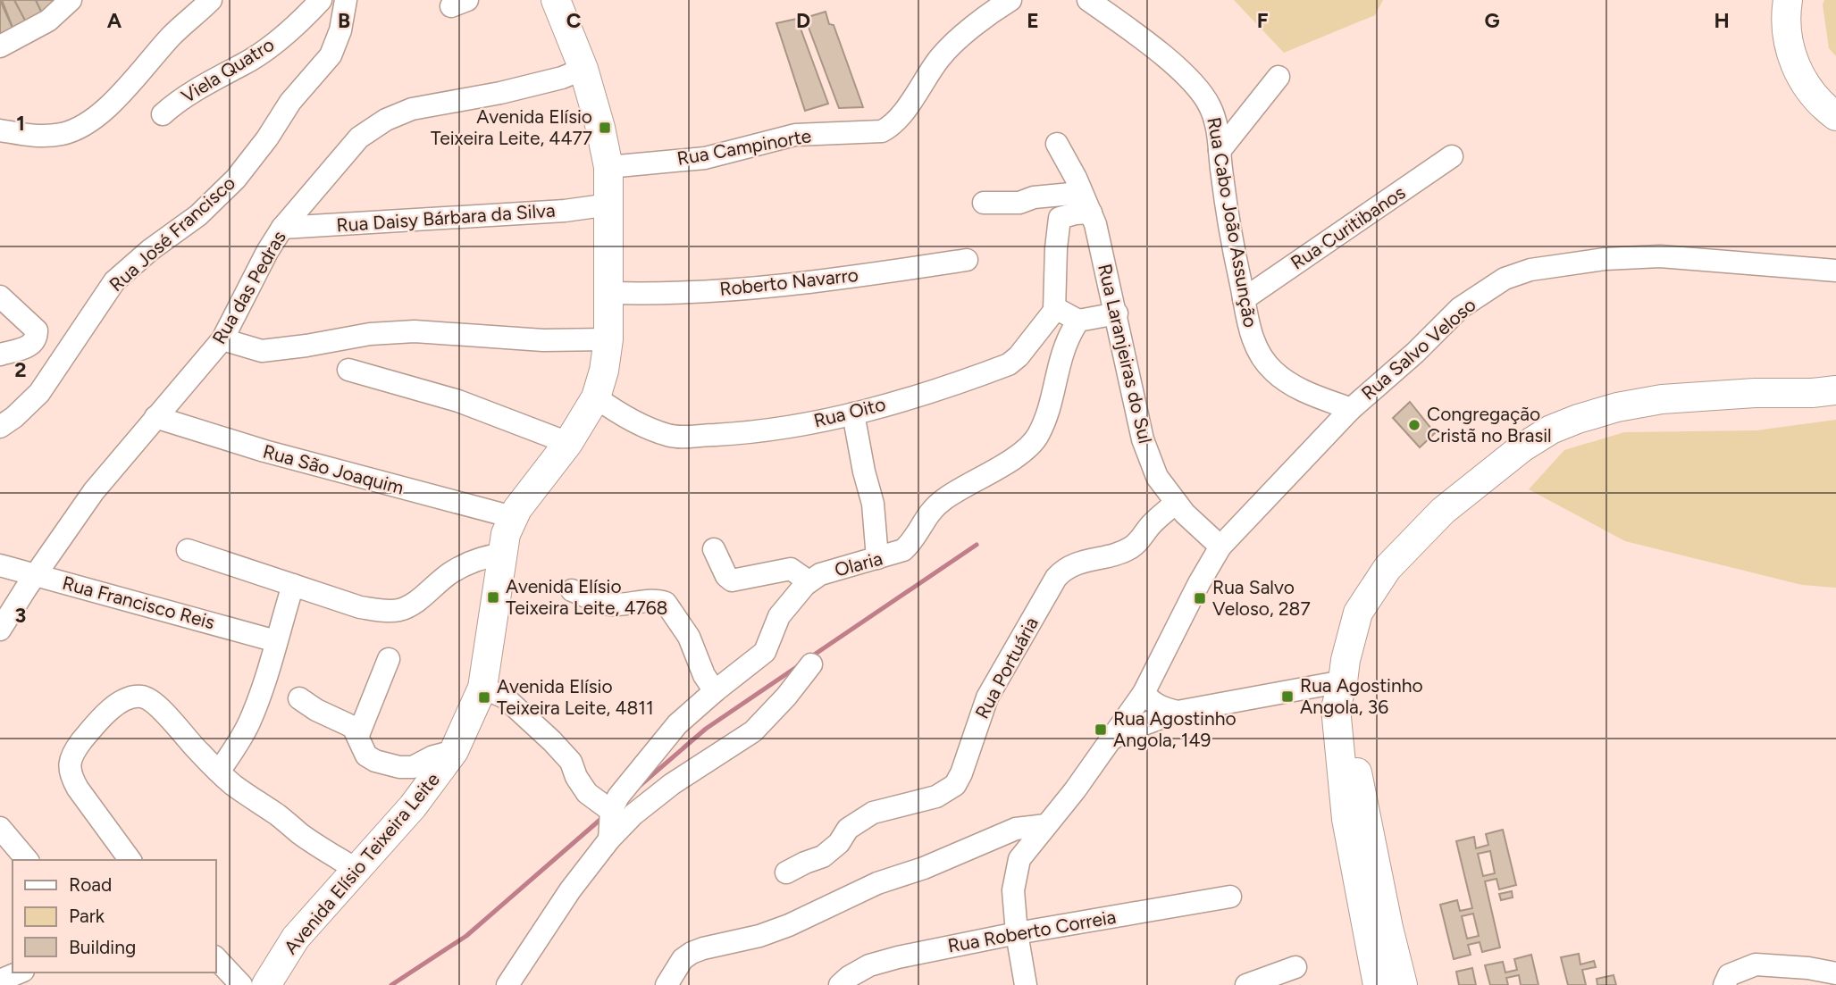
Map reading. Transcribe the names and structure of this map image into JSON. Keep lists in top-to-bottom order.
{
  "streets": {
    "main road": ["Avenida Elísio Teixeira Leite"],
    "street": [
      "Viela Quatro",
      "Rua Campinorte",
      "Rua Daisy Bárbara da Silva",
      "Rua Cabo João Assunção",
      "Rua Curitibanos",
      "Rua José Francisco",
      "Roberto Navarro",
      "Rua das Pedras",
      "Rua Salvo Veloso",
      "Rua Laranjeiras do Sul",
      "Rua Oito",
      "Rua São Joaquim",
      "Olaria",
      "Rua Francisco Reis",
      "Rua Portuária",
      "Rua Roberto Correia"
    ]
  },
  "crossings": [
    ["Rua Campinorte", "Avenida Elísio Teixeira Leite"],
    ["Rua Daisy Bárbara da Silva", "Rua das Pedras"],
    ["Rua Daisy Bárbara da Silva", "Avenida Elísio Teixeira Leite"],
    ["Rua Cabo João Assunção", "Rua Curitibanos"],
    ["Rua Cabo João Assunção", "Rua Salvo Veloso"],
    ["Roberto Navarro", "Avenida Elísio Teixeira Leite"],
    ["Rua das Pedras", "Rua São Joaquim"],
    ["Rua das Pedras", "Rua Francisco Reis"],
    ["Rua das Pedras", "Avenida Elísio Teixeira Leite"],
    ["Rua Salvo Veloso", "Rua Laranjeiras do Sul"],
    ["Rua Salvo Veloso", "Rua Roberto Correia"],
    ["Rua Laranjeiras do Sul", "Rua Portuária"],
    ["Rua Oito", "Avenida Elísio Teixeira Leite"],
    ["Rua São Joaquim", "Avenida Elísio Teixeira Leite"]
  ],
  "places": {
    "transit": [
      "Avenida Elísio Teixeira Leite, 4477",
      "Avenida Elísio Teixeira Leite, 4768",
      "Rua Salvo Veloso, 287",
      "Rua Agostinho Angola, 36",
      "Avenida Elísio Teixeira Leite, 4811",
      "Rua Agostinho Angola, 149"
    ],
    "other": ["Congregação Cristã no Brasil"]
  },
  "legend": ["Road", "Park", "Building"],
  "grid": {
    "columns": [
      "A",
      "B",
      "C",
      "D",
      "E",
      "F",
      "G",
      "H"
    ],
    "rows": ["1", "2", "3"]
  }
}
